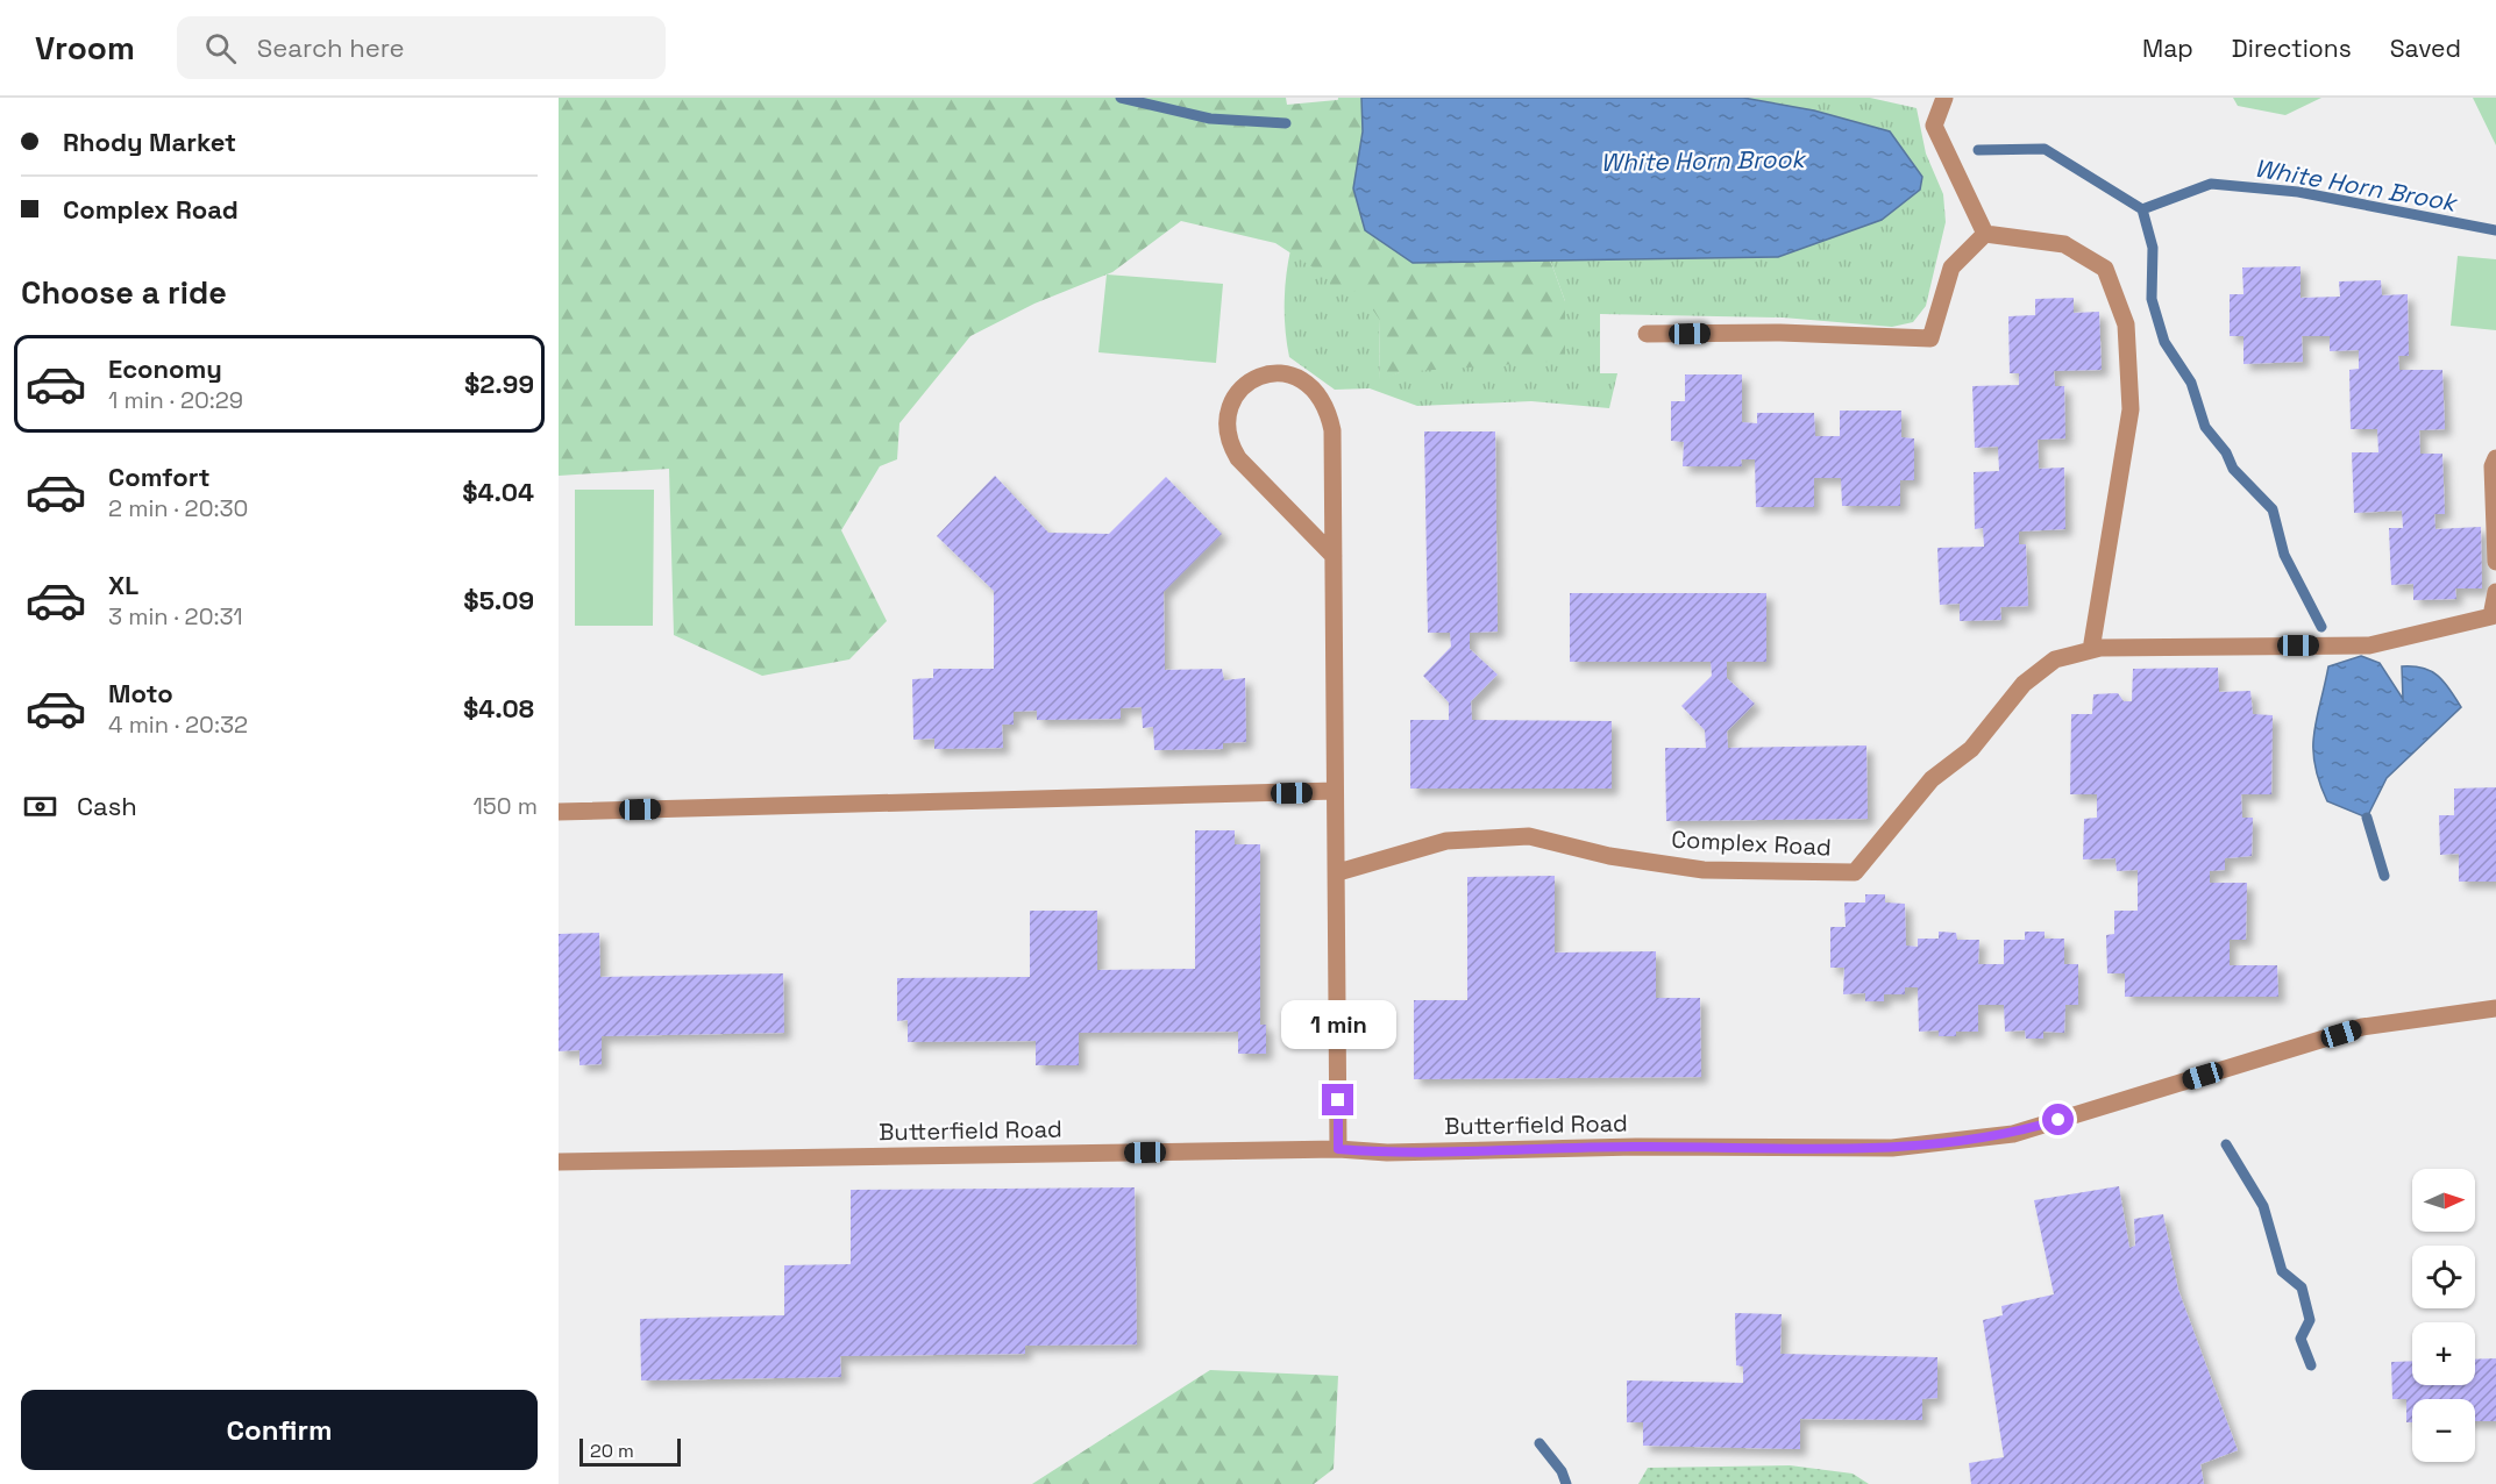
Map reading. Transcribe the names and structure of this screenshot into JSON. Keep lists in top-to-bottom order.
{
  "streets": {
    "street": ["Complex Road", "Butterfield Road"]
  },
  "water": ["White Horn Brook"],
  "scale_bar": "20 m",
  "north": "right",
  "page": {
    "header": "Vroom",
    "search": "Search here",
    "nav": ["Map", "Directions", "Saved"],
    "banner": ["Rhody Market", "Complex Road"],
    "heading": "Choose a ride",
    "list": [
      {
        "name": "Economy",
        "note": "1 min · 20:29",
        "value": "$2.99"
      },
      {
        "name": "Comfort",
        "note": "2 min · 20:30",
        "value": "$4.04"
      },
      {
        "name": "XL",
        "note": "3 min · 20:31",
        "value": "$5.09"
      },
      {
        "name": "Moto",
        "note": "4 min · 20:32",
        "value": "$4.08"
      }
    ],
    "pay": ["Cash", "150 m"],
    "bubble": "1 min",
    "map_buttons": ["+", "−"],
    "buttons": "Confirm",
    "scale": "20 m"
  }
}
